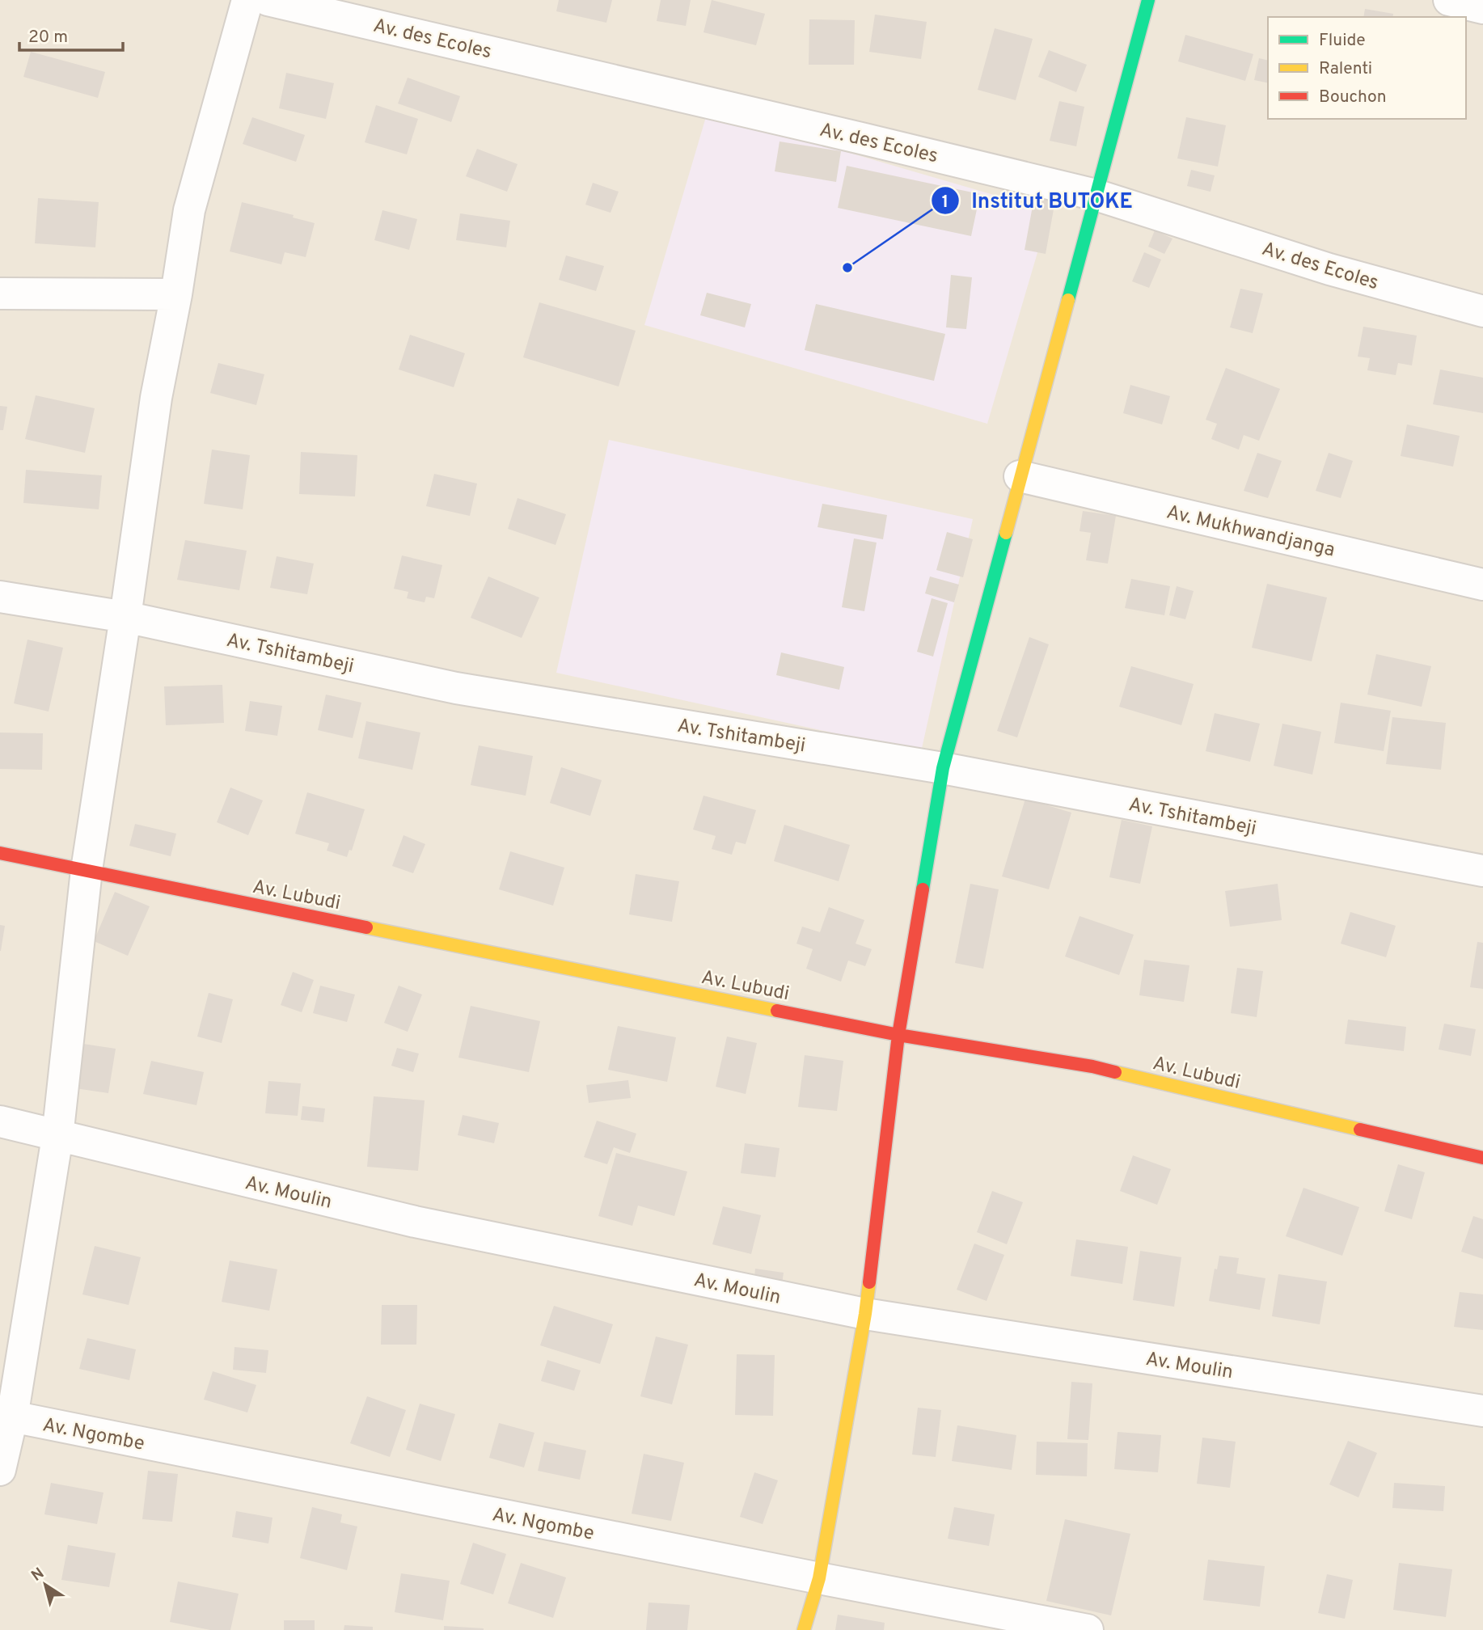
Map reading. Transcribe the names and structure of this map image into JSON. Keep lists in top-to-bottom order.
{
  "streets": {
    "street": [
      "Av. des Ecoles",
      "Av. Mukhwandjanga",
      "Av. Tshitambeji",
      "Av. Lubudi",
      "Av. Moulin",
      "Av. Ngombe"
    ]
  },
  "places": ["Institut BUTOKE"],
  "legend": ["Fluide", "Ralenti", "Bouchon"],
  "scale_bar": "20 m",
  "north": "top left"
}
